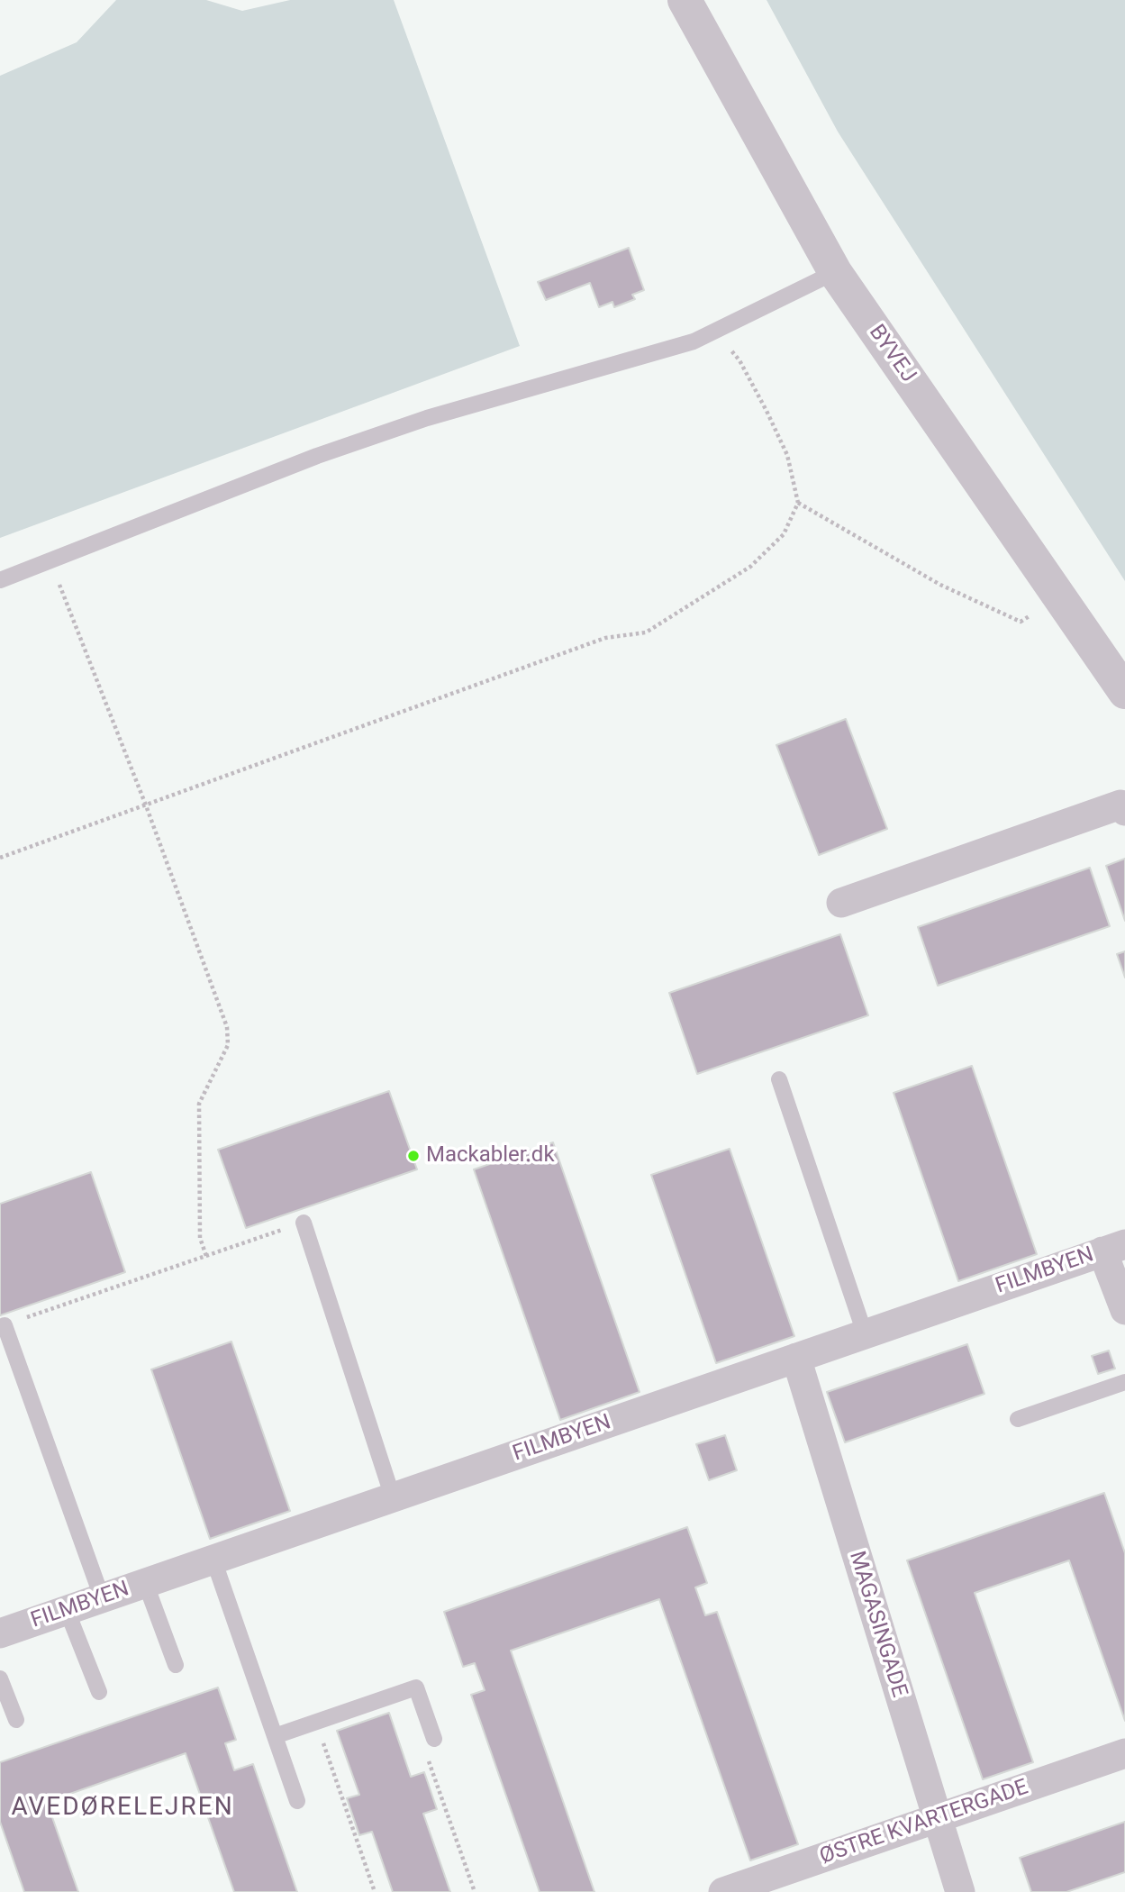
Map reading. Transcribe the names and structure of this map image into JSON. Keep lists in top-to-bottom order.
{
  "streets": {
    "street": [
      "BYVEJ",
      "FILMBYEN",
      "MAGASINGADE",
      "ØSTRE KVARTERGADE"
    ]
  },
  "crossings": [
    ["FILMBYEN", "MAGASINGADE"],
    ["MAGASINGADE", "ØSTRE KVARTERGADE"]
  ],
  "districts": ["AVEDØRELEJREN"],
  "places": ["Mackabler.dk"]
}
